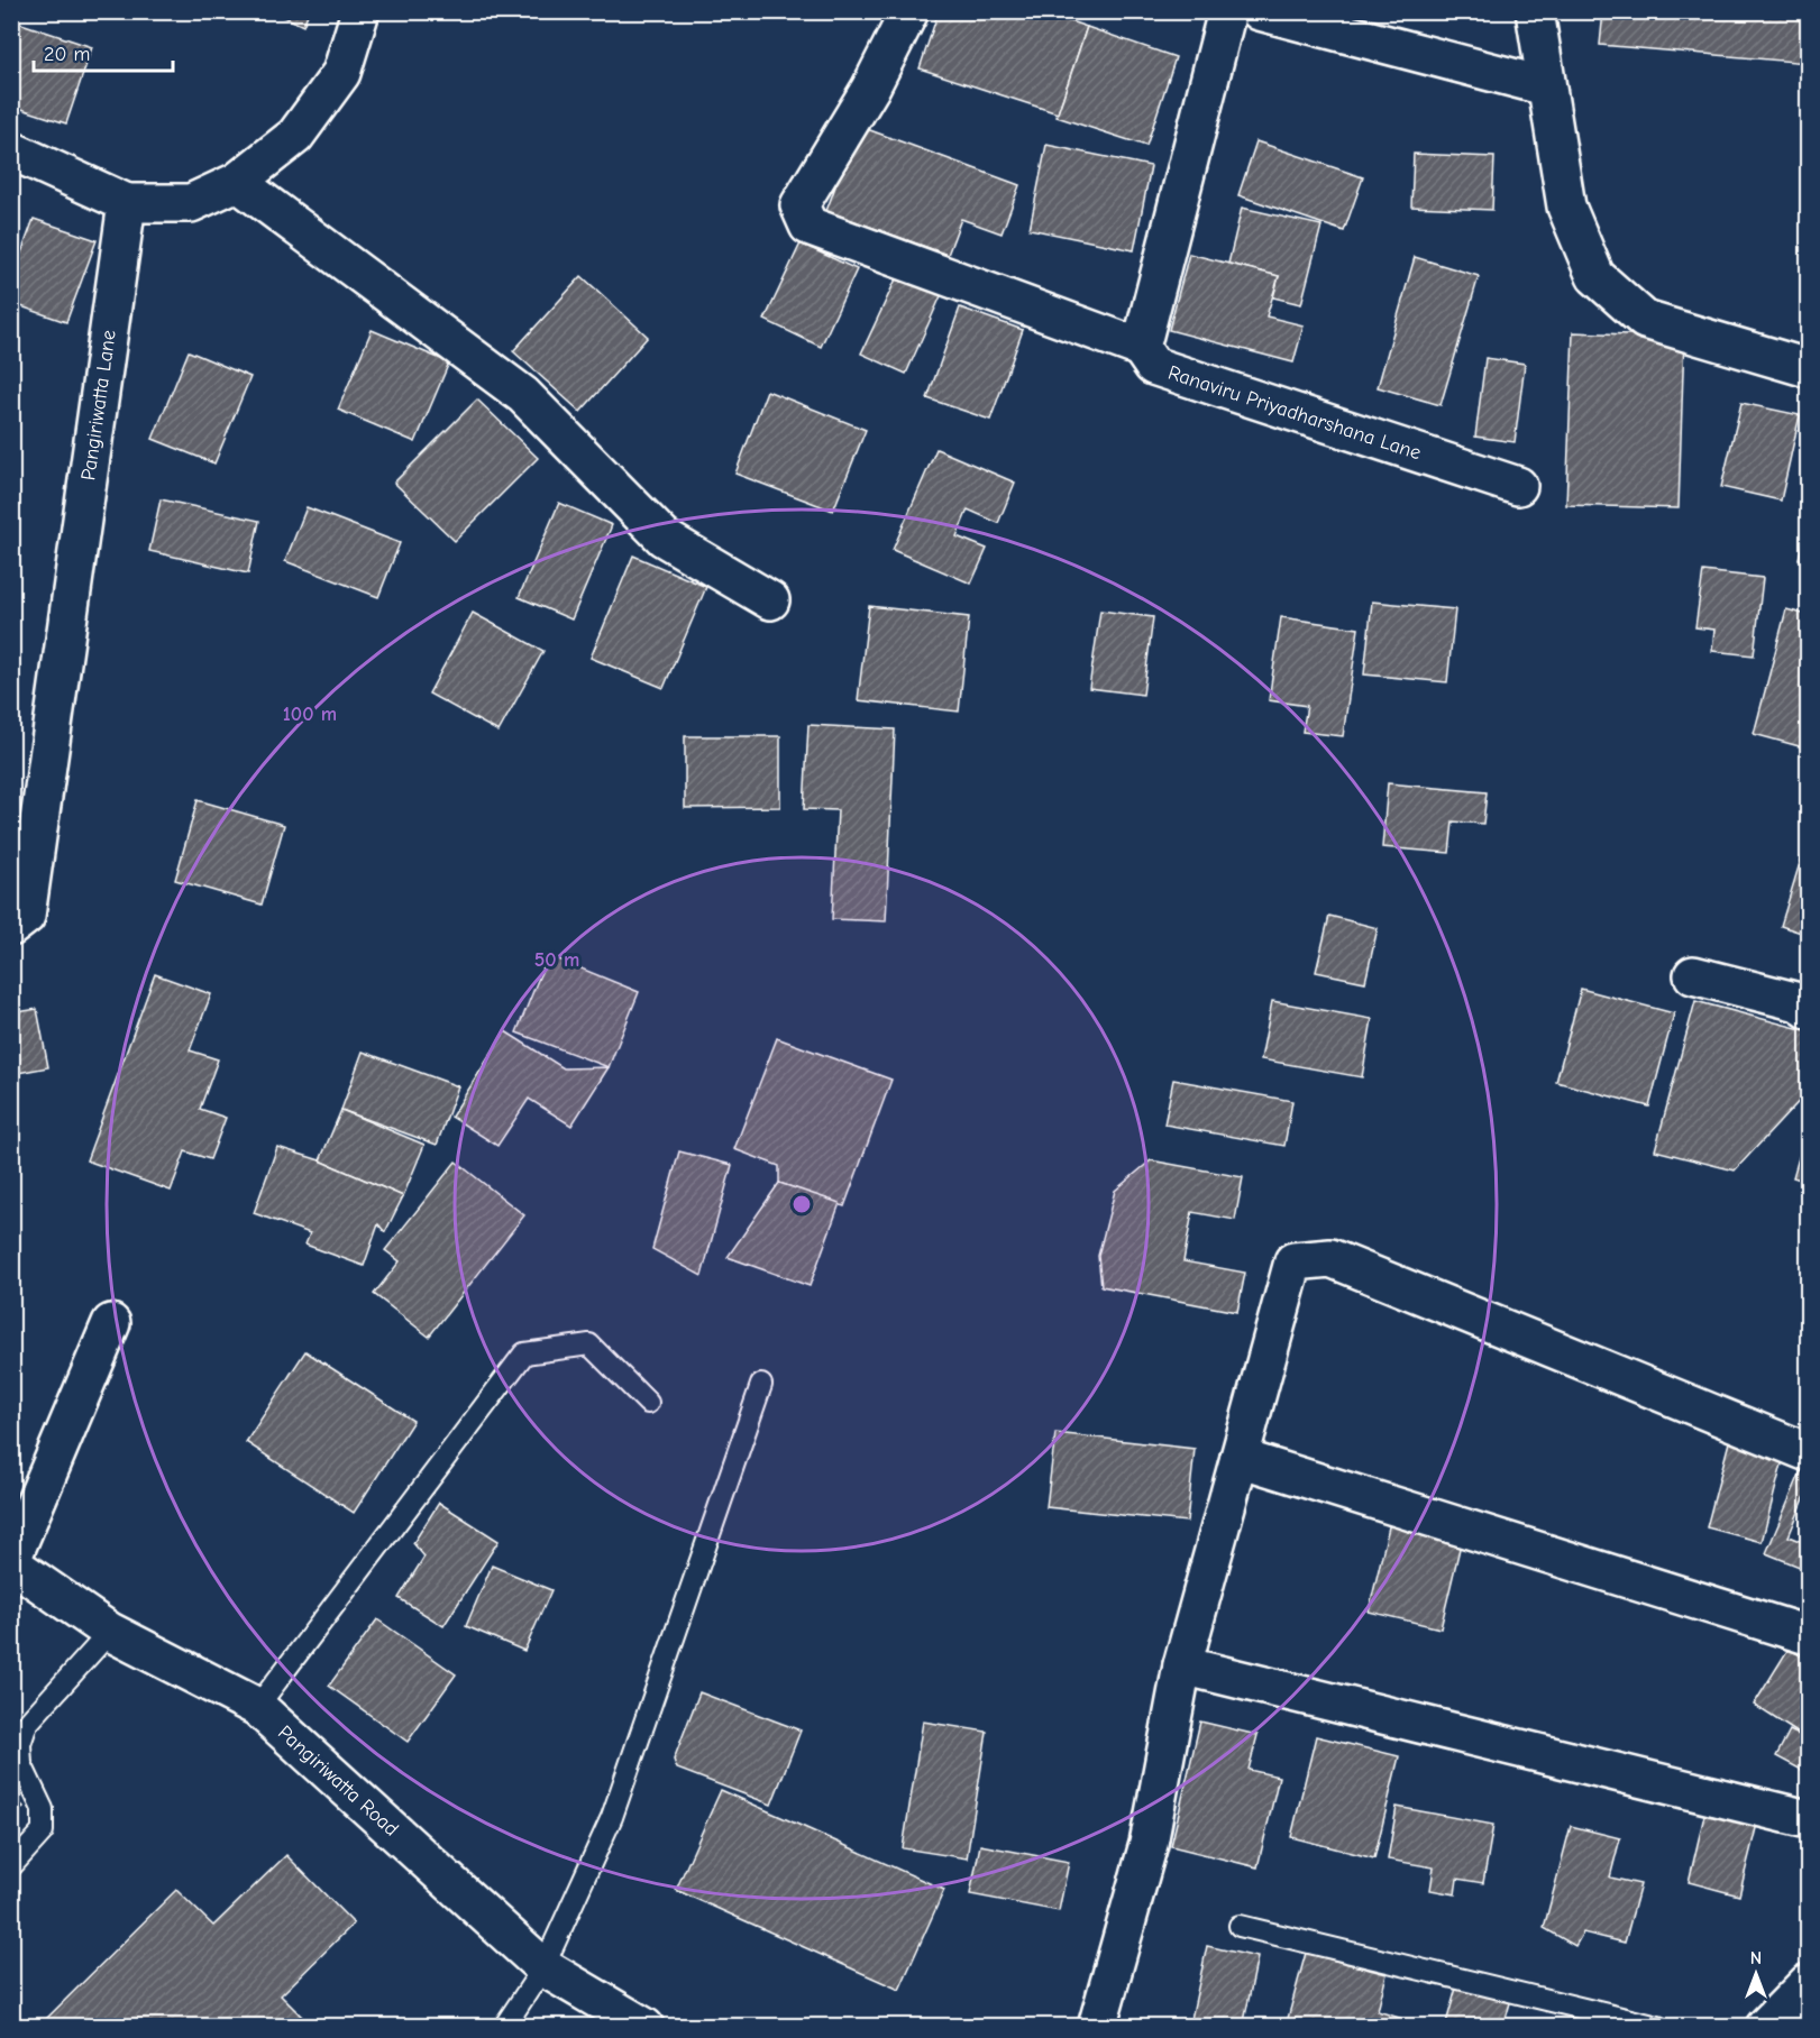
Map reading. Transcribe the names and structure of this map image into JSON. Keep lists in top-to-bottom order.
{
  "streets": {
    "street": ["Pangiriwatta Lane", "Ranaviru Priyadharshana Lane", "Pangiriwatta Road"]
  },
  "scale_bar": "20 m",
  "north": "top",
  "rings": ["100 m", "50 m"]
}
